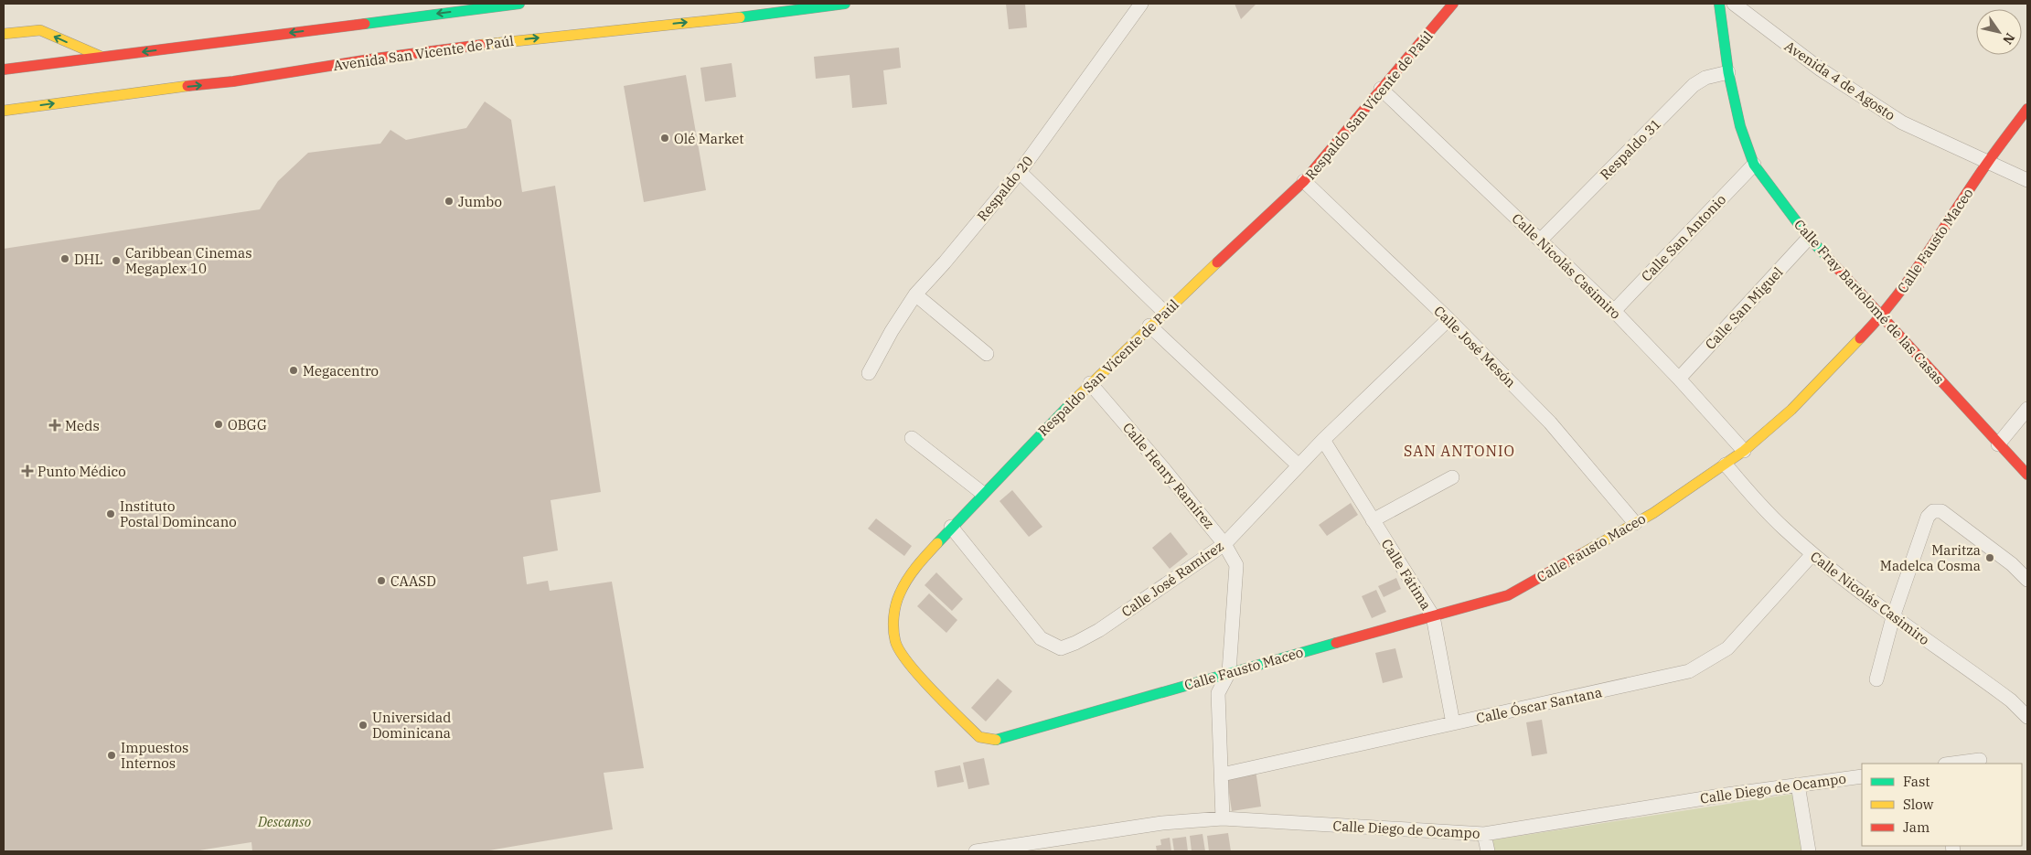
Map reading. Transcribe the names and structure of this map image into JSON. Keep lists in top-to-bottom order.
{
  "streets": {
    "street": [
      "Avenida San Vicente de Paúl",
      "Avenida 4 de Agosto",
      "Respaldo San Vicente de Paúl",
      "Respaldo 31",
      "Respaldo 20",
      "Calle San Antonio",
      "Calle Fausto Maceo",
      "Calle Nicolás Casimiro",
      "Calle Fray Bartolomé de las Casas",
      "Calle San Miguel",
      "Calle José Mesón",
      "Calle Henry Ramírez",
      "Calle Fátima",
      "Calle José Ramírez",
      "Calle Óscar Santana",
      "Calle Diego de Ocampo"
    ]
  },
  "crossings": [
    ["Avenida 4 de Agosto", "Calle Fausto Maceo"],
    ["Respaldo San Vicente de Paúl", "Calle Fausto Maceo"],
    ["Respaldo San Vicente de Paúl", "Calle Nicolás Casimiro"],
    ["Respaldo San Vicente de Paúl", "Calle José Mesón"],
    ["Respaldo San Vicente de Paúl", "Calle Henry Ramírez"],
    ["Respaldo San Vicente de Paúl", "Calle José Ramírez"],
    ["Respaldo 31", "Calle Nicolás Casimiro"],
    ["Respaldo 31", "Calle Fray Bartolomé de las Casas"],
    ["Calle San Antonio", "Calle Nicolás Casimiro"],
    ["Calle San Antonio", "Calle Fray Bartolomé de las Casas"],
    ["Calle Fausto Maceo", "Calle Nicolás Casimiro"],
    ["Calle Fausto Maceo", "Calle Fray Bartolomé de las Casas"],
    ["Calle Fausto Maceo", "Calle José Mesón"],
    ["Calle Fausto Maceo", "Calle Henry Ramírez"],
    ["Calle Fausto Maceo", "Calle Fátima"],
    ["Calle Nicolás Casimiro", "Calle San Miguel"],
    ["Calle Nicolás Casimiro", "Calle Óscar Santana"],
    ["Calle Fray Bartolomé de las Casas", "Calle San Miguel"],
    ["Calle José Mesón", "Calle José Ramírez"],
    ["Calle Henry Ramírez", "Calle José Ramírez"],
    ["Calle Henry Ramírez", "Calle Óscar Santana"],
    ["Calle Henry Ramírez", "Calle Diego de Ocampo"],
    ["Calle Fátima", "Calle José Ramírez"],
    ["Calle Fátima", "Calle Óscar Santana"]
  ],
  "districts": ["SAN ANTONIO"],
  "parks": ["Descanso"],
  "places": {
    "other": [
      "Olé Market",
      "Jumbo",
      "DHL",
      "Caribbean Cinemas Megaplex 10",
      "Megacentro",
      "OBGG",
      "Instituto Postal Domincano",
      "Maritza Madelca Cosma",
      "CAASD",
      "Universidad Dominicana",
      "Impuestos Internos"
    ],
    "health": ["Meds", "Punto Médico"]
  },
  "legend": ["Fast", "Slow", "Jam"],
  "north": "bottom right"
}
